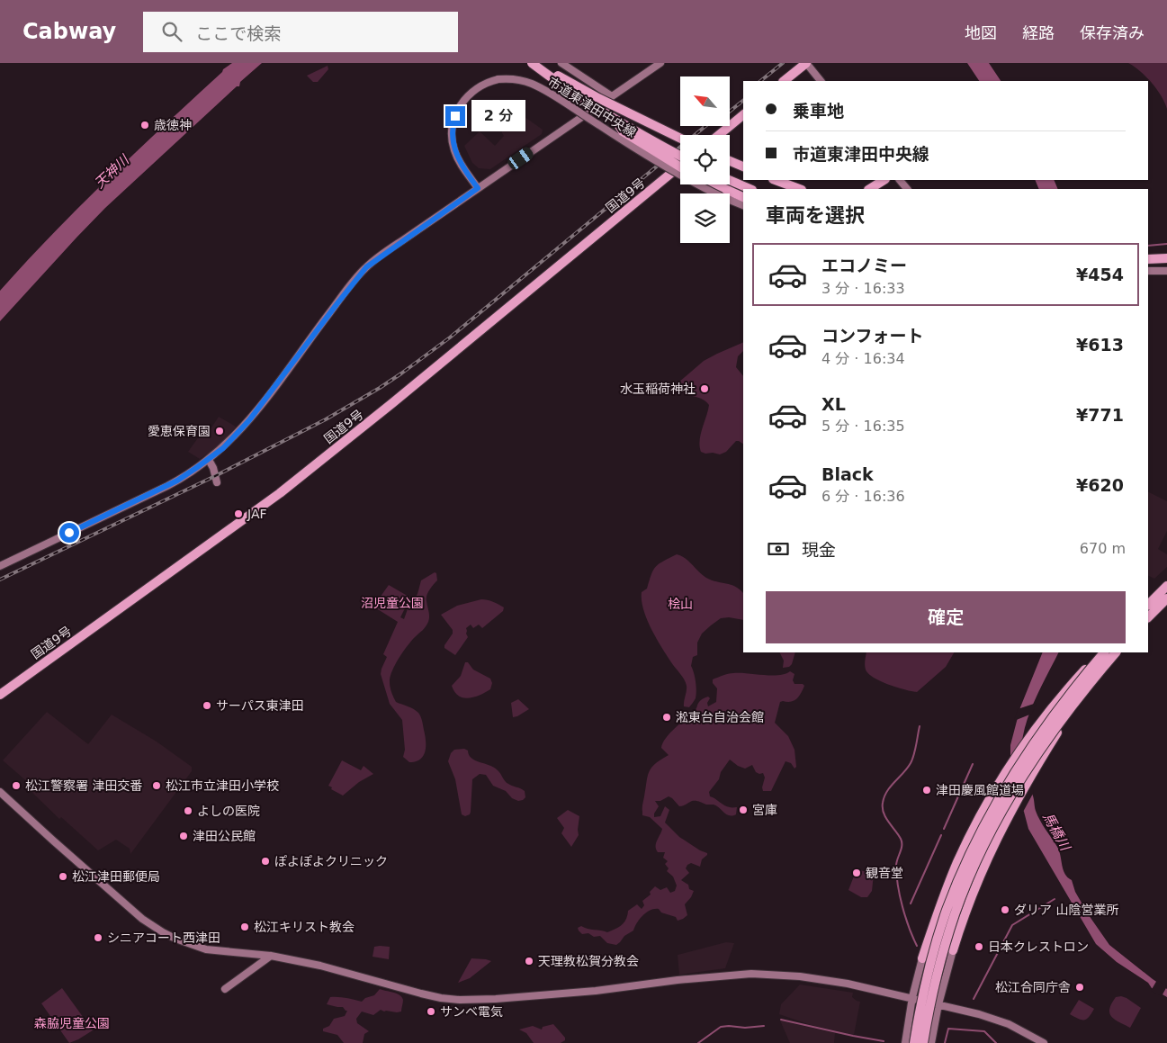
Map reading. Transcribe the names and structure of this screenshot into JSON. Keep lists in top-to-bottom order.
{
  "streets": {
    "highway": ["国道9号"],
    "street": ["市道東津田中央線"]
  },
  "water": ["天神川", "馬橋川"],
  "parks": ["沼児童公園", "桧山", "森脇児童公園"],
  "places": [
    "歳徳神",
    "水玉稲荷神社",
    "愛恵保育園",
    "JAF",
    "サーパス東津田",
    "淞東台自治会館",
    "松江警察署 津田交番",
    "松江市立津田小学校",
    "津田慶風館道場",
    "宮庫",
    "よしの医院",
    "津田公民館",
    "ぽよぽよクリニック",
    "観音堂",
    "松江津田郵便局",
    "ダリア 山陰営業所",
    "松江キリスト教会",
    "シニアコート西津田",
    "日本クレストロン",
    "天理教松賀分教会",
    "松江合同庁舎",
    "サンベ電気"
  ],
  "north": "top left",
  "page": {
    "header": "Cabway",
    "search": "ここで検索",
    "nav": ["地図", "経路", "保存済み"],
    "banner": ["乗車地", "市道東津田中央線"],
    "bubble": "2 分",
    "heading": "車両を選択",
    "list": [
      {
        "name": "エコノミー",
        "note": "3 分 · 16:33",
        "value": "¥454"
      },
      {
        "name": "コンフォート",
        "note": "4 分 · 16:34",
        "value": "¥613"
      },
      {
        "name": "XL",
        "note": "5 分 · 16:35",
        "value": "¥771"
      },
      {
        "name": "Black",
        "note": "6 分 · 16:36",
        "value": "¥620"
      }
    ],
    "pay": ["現金", "670 m"],
    "buttons": "確定"
  }
}
